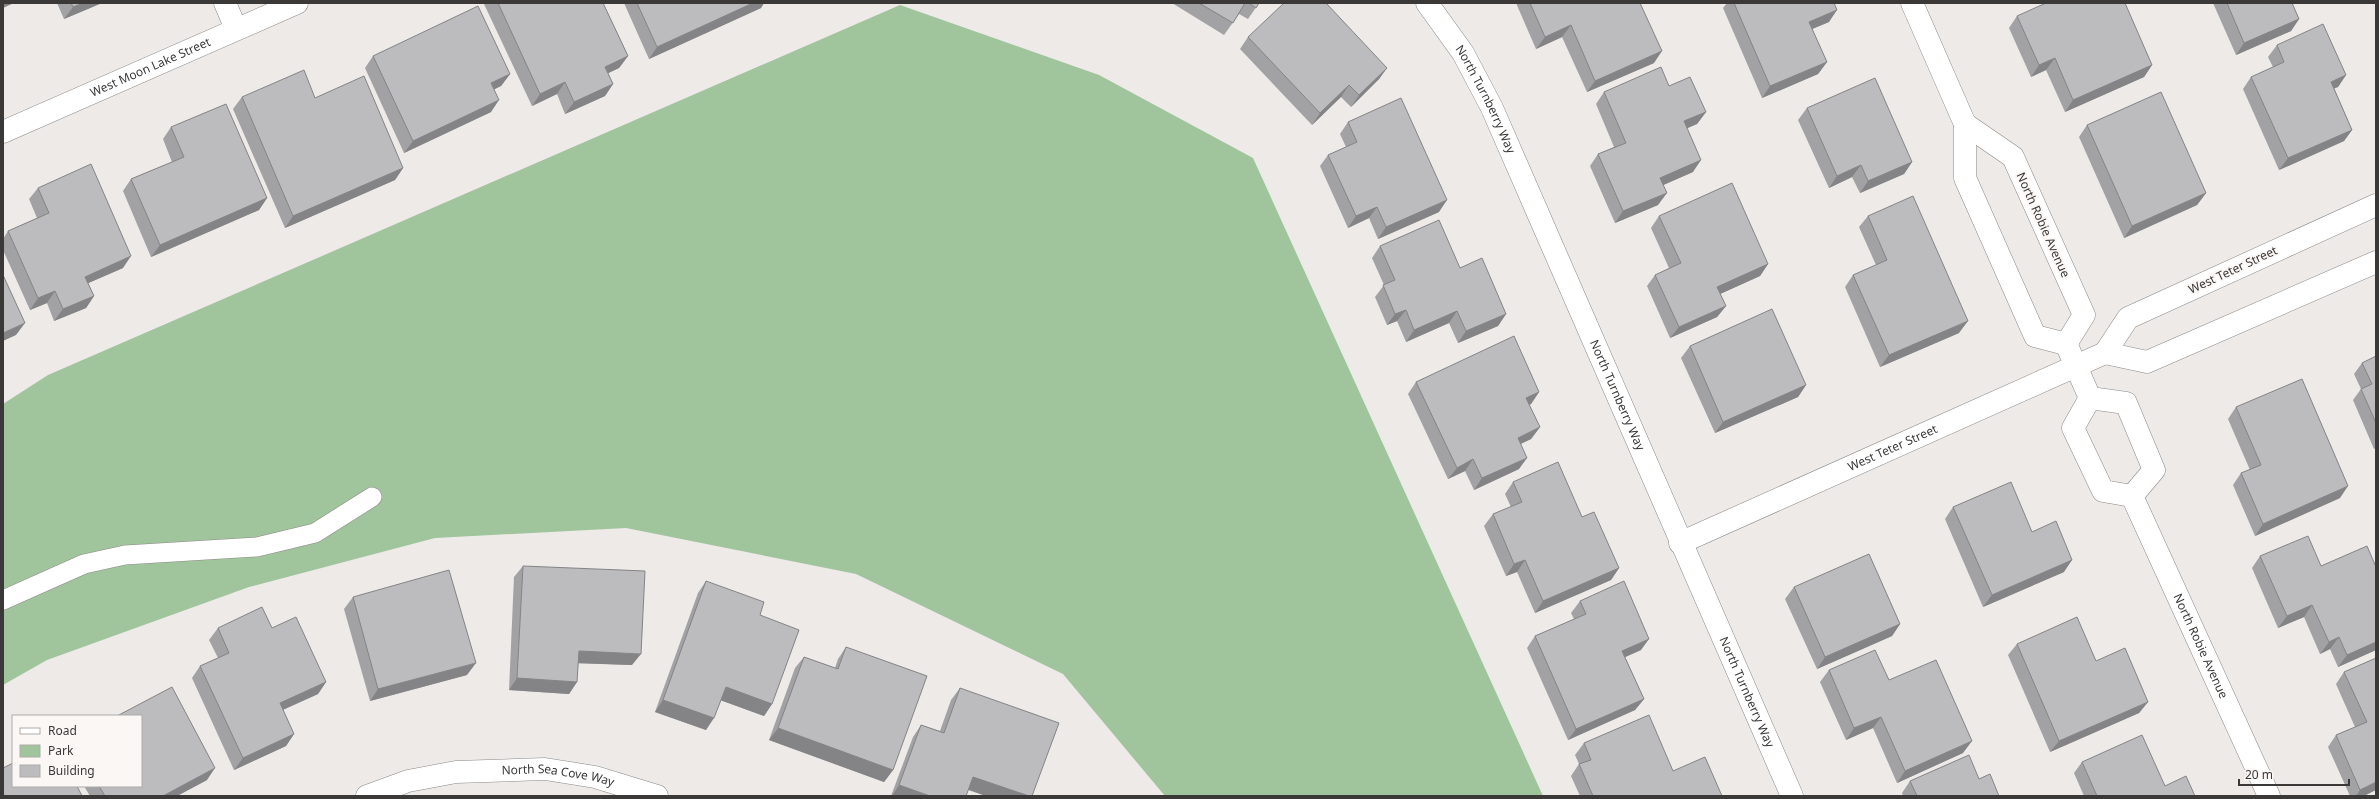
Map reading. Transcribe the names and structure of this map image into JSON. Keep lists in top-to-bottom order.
{
  "streets": {
    "street": [
      "West Moon Lake Street",
      "North Turnberry Way",
      "North Robie Avenue",
      "West Teter Street",
      "North Sea Cove Way"
    ]
  },
  "crossings": [
    ["North Turnberry Way", "West Teter Street"]
  ],
  "legend": ["Road", "Park", "Building"],
  "scale_bar": "20 m"
}
